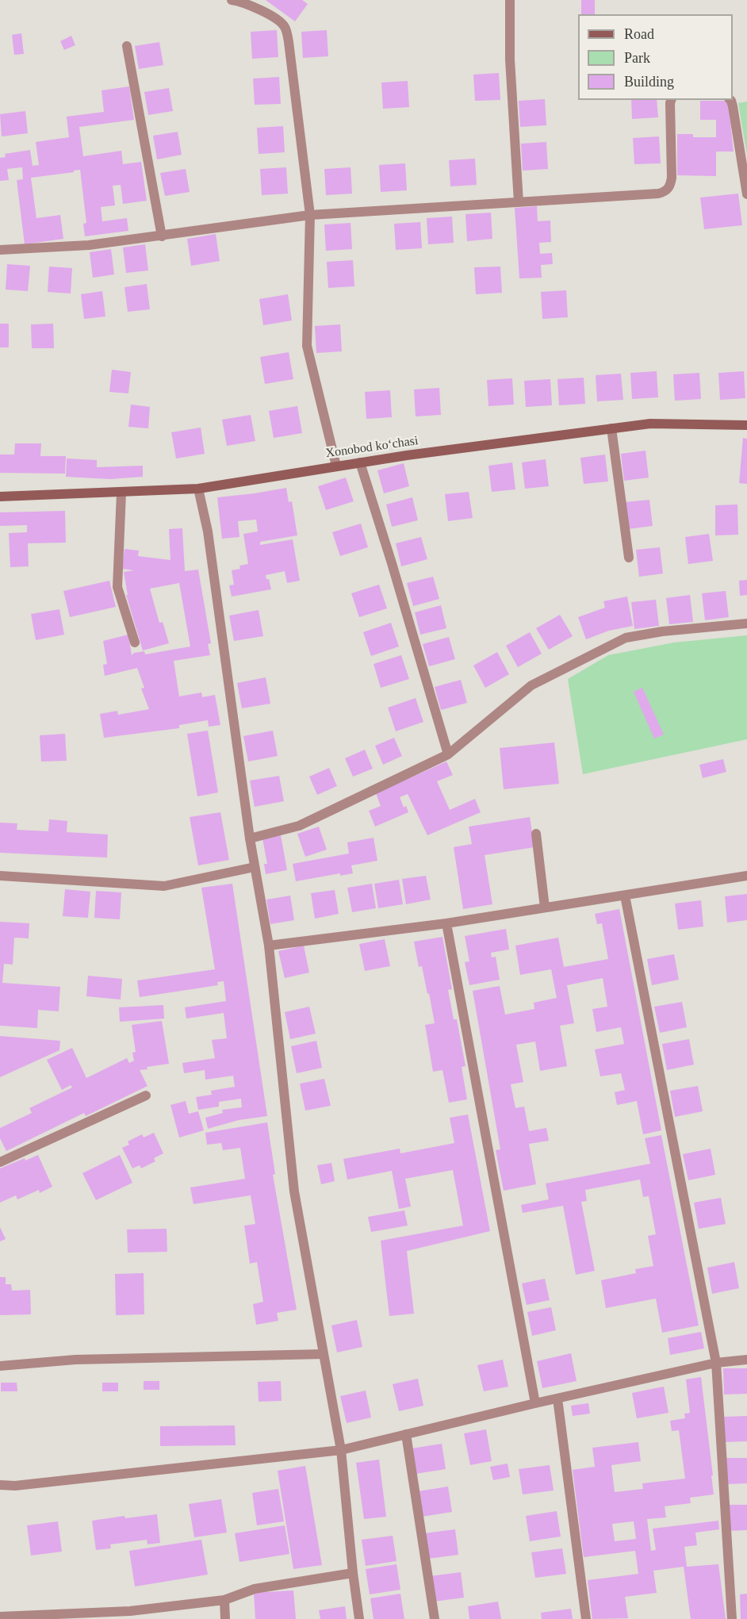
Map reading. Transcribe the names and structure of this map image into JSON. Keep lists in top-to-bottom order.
{
  "streets": {
    "main road": ["Xonobod koʻchasi"]
  },
  "legend": ["Road", "Park", "Building"]
}
